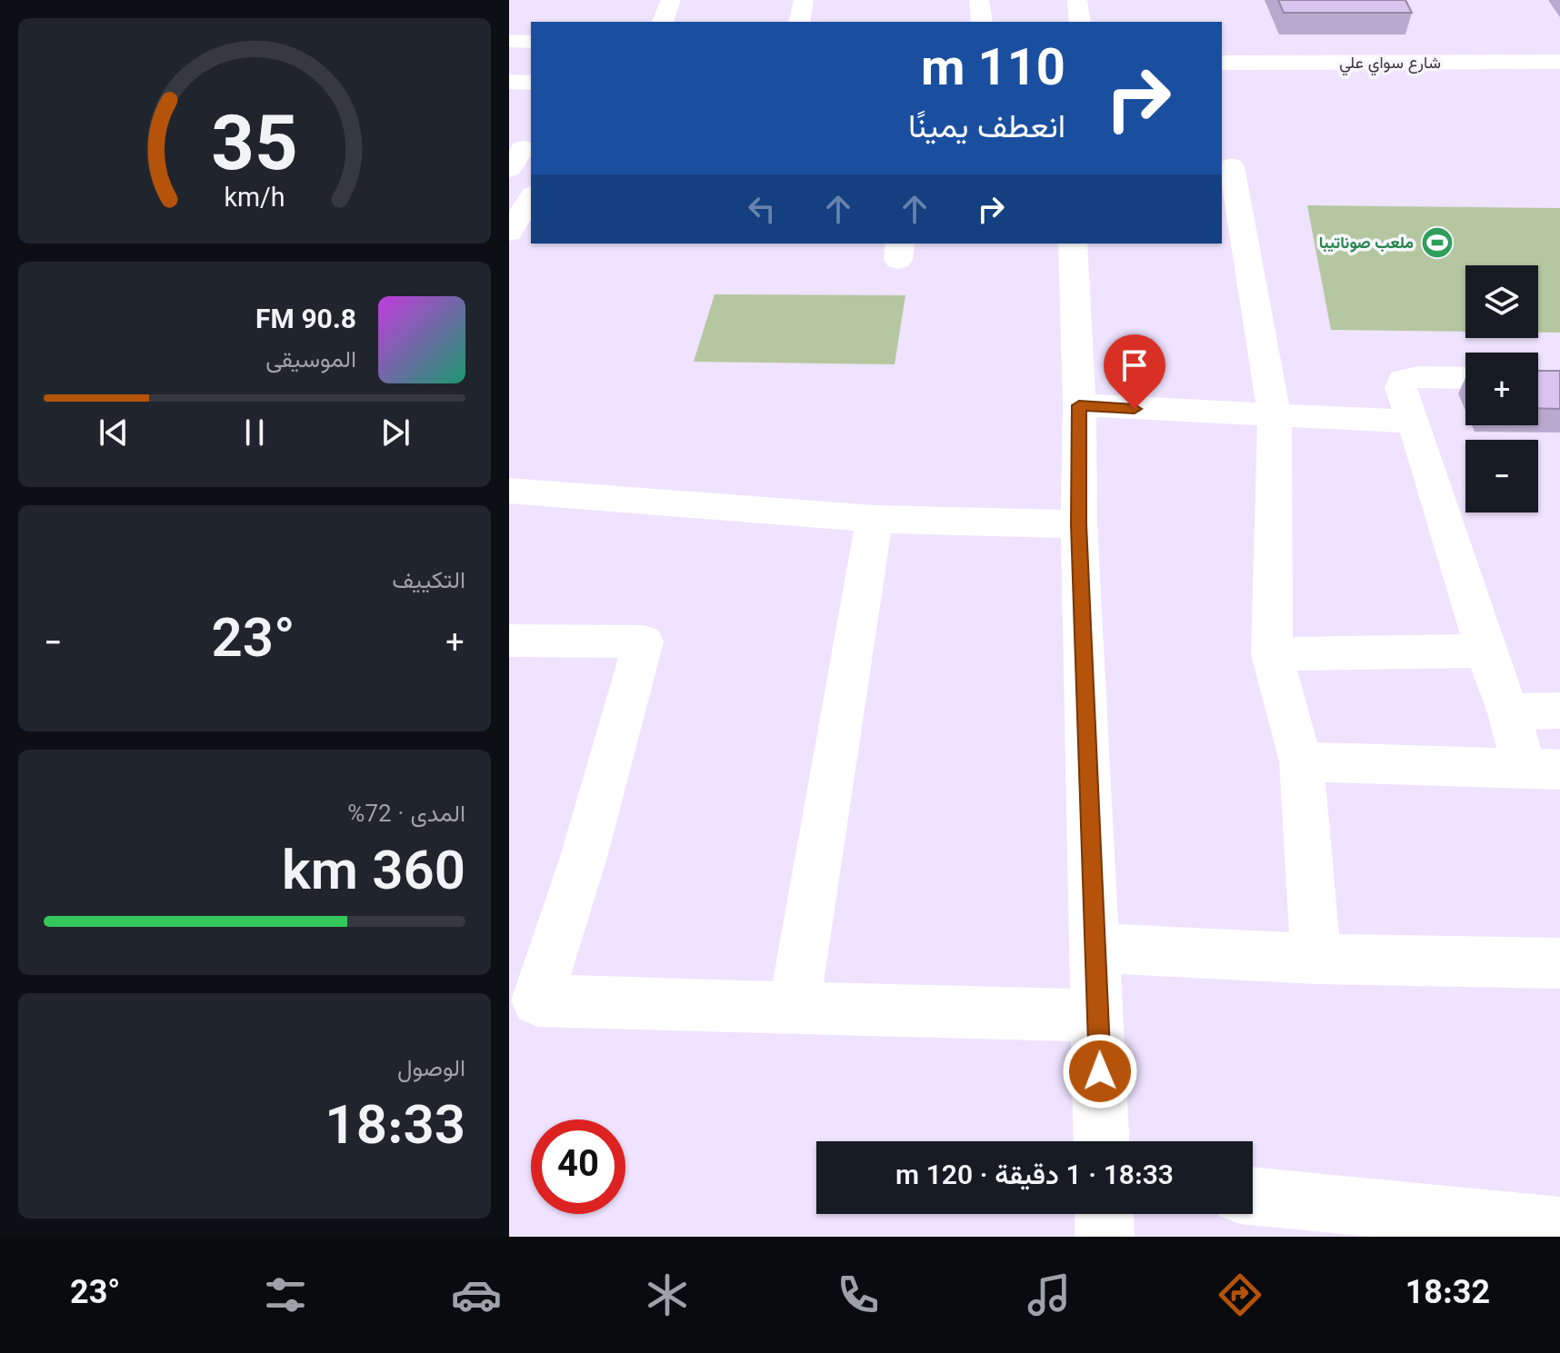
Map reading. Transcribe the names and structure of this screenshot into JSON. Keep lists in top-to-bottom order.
{
  "streets": {
    "street": ["شارع سواي علي"]
  },
  "places": {
    "sports": ["ملعب صوناتيبا"]
  },
  "page": {
    "turn": ["110 m", "انعطف يمينًا"],
    "map_buttons": ["+", "−"],
    "song": ["90.8 FM", "الموسيقى"],
    "tile": [
      "التكييف",
      ["المدى · 72%", "360 km"],
      ["الوصول", "18:33"]
    ],
    "heat": ["−", "23°", "+"],
    "limit": "40",
    "trip": "18:33 · 1 دقيقة · 120 m",
    "tabs": ["18:32", "23°"],
    "gauge": ["35", "km/h"]
  }
}
